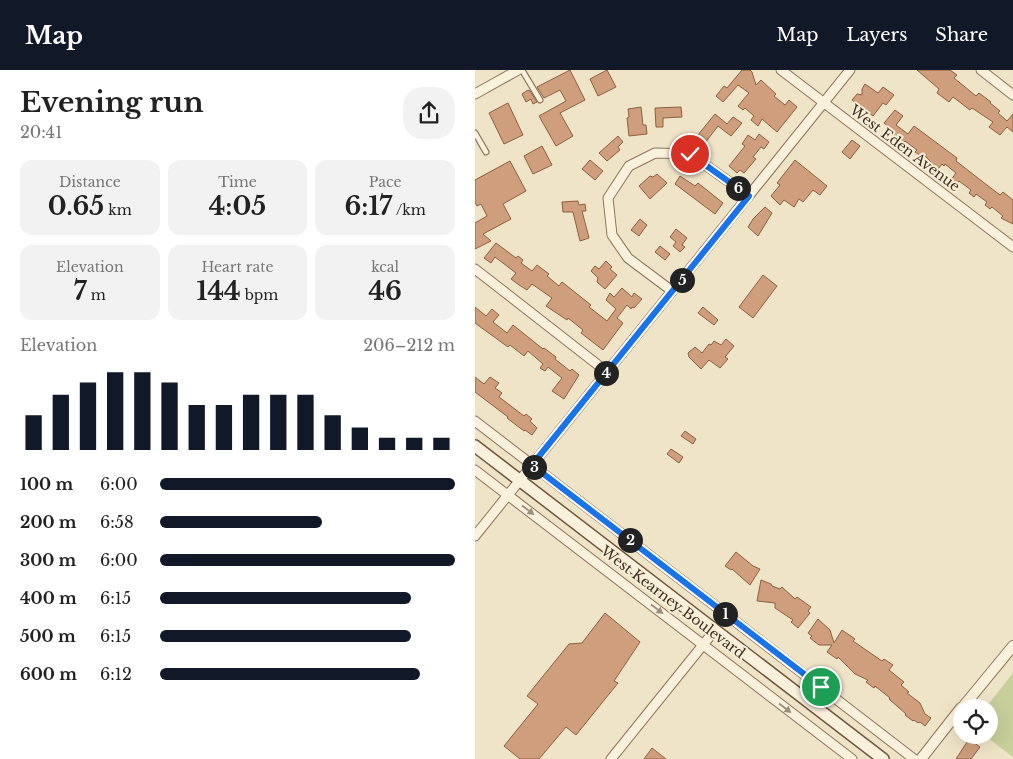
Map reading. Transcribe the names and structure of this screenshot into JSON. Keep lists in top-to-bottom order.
{
  "streets": {
    "main road": ["West Kearney Boulevard"],
    "street": ["West Eden Avenue"]
  },
  "page": {
    "header": "Map",
    "nav": ["Map", "Layers", "Share"],
    "heading": ["Evening run", "20:41"],
    "stats": [
      ["Distance", "0.65 km"],
      ["Time", "4:05"],
      ["Pace", "6:17 /km"],
      ["Elevation", "7 m"],
      ["Heart rate", "144 bpm"],
      ["kcal", "46"]
    ],
    "pins": [
      "6",
      "5",
      "4",
      "3",
      "2",
      "1"
    ],
    "chart": ["Elevation", "206–212 m"],
    "list": [
      {
        "name": "100 m",
        "note": "6:00"
      },
      {
        "name": "200 m",
        "note": "6:58"
      },
      {
        "name": "300 m",
        "note": "6:00"
      },
      {
        "name": "400 m",
        "note": "6:15"
      },
      {
        "name": "500 m",
        "note": "6:15"
      },
      {
        "name": "600 m",
        "note": "6:12"
      }
    ]
  }
}
